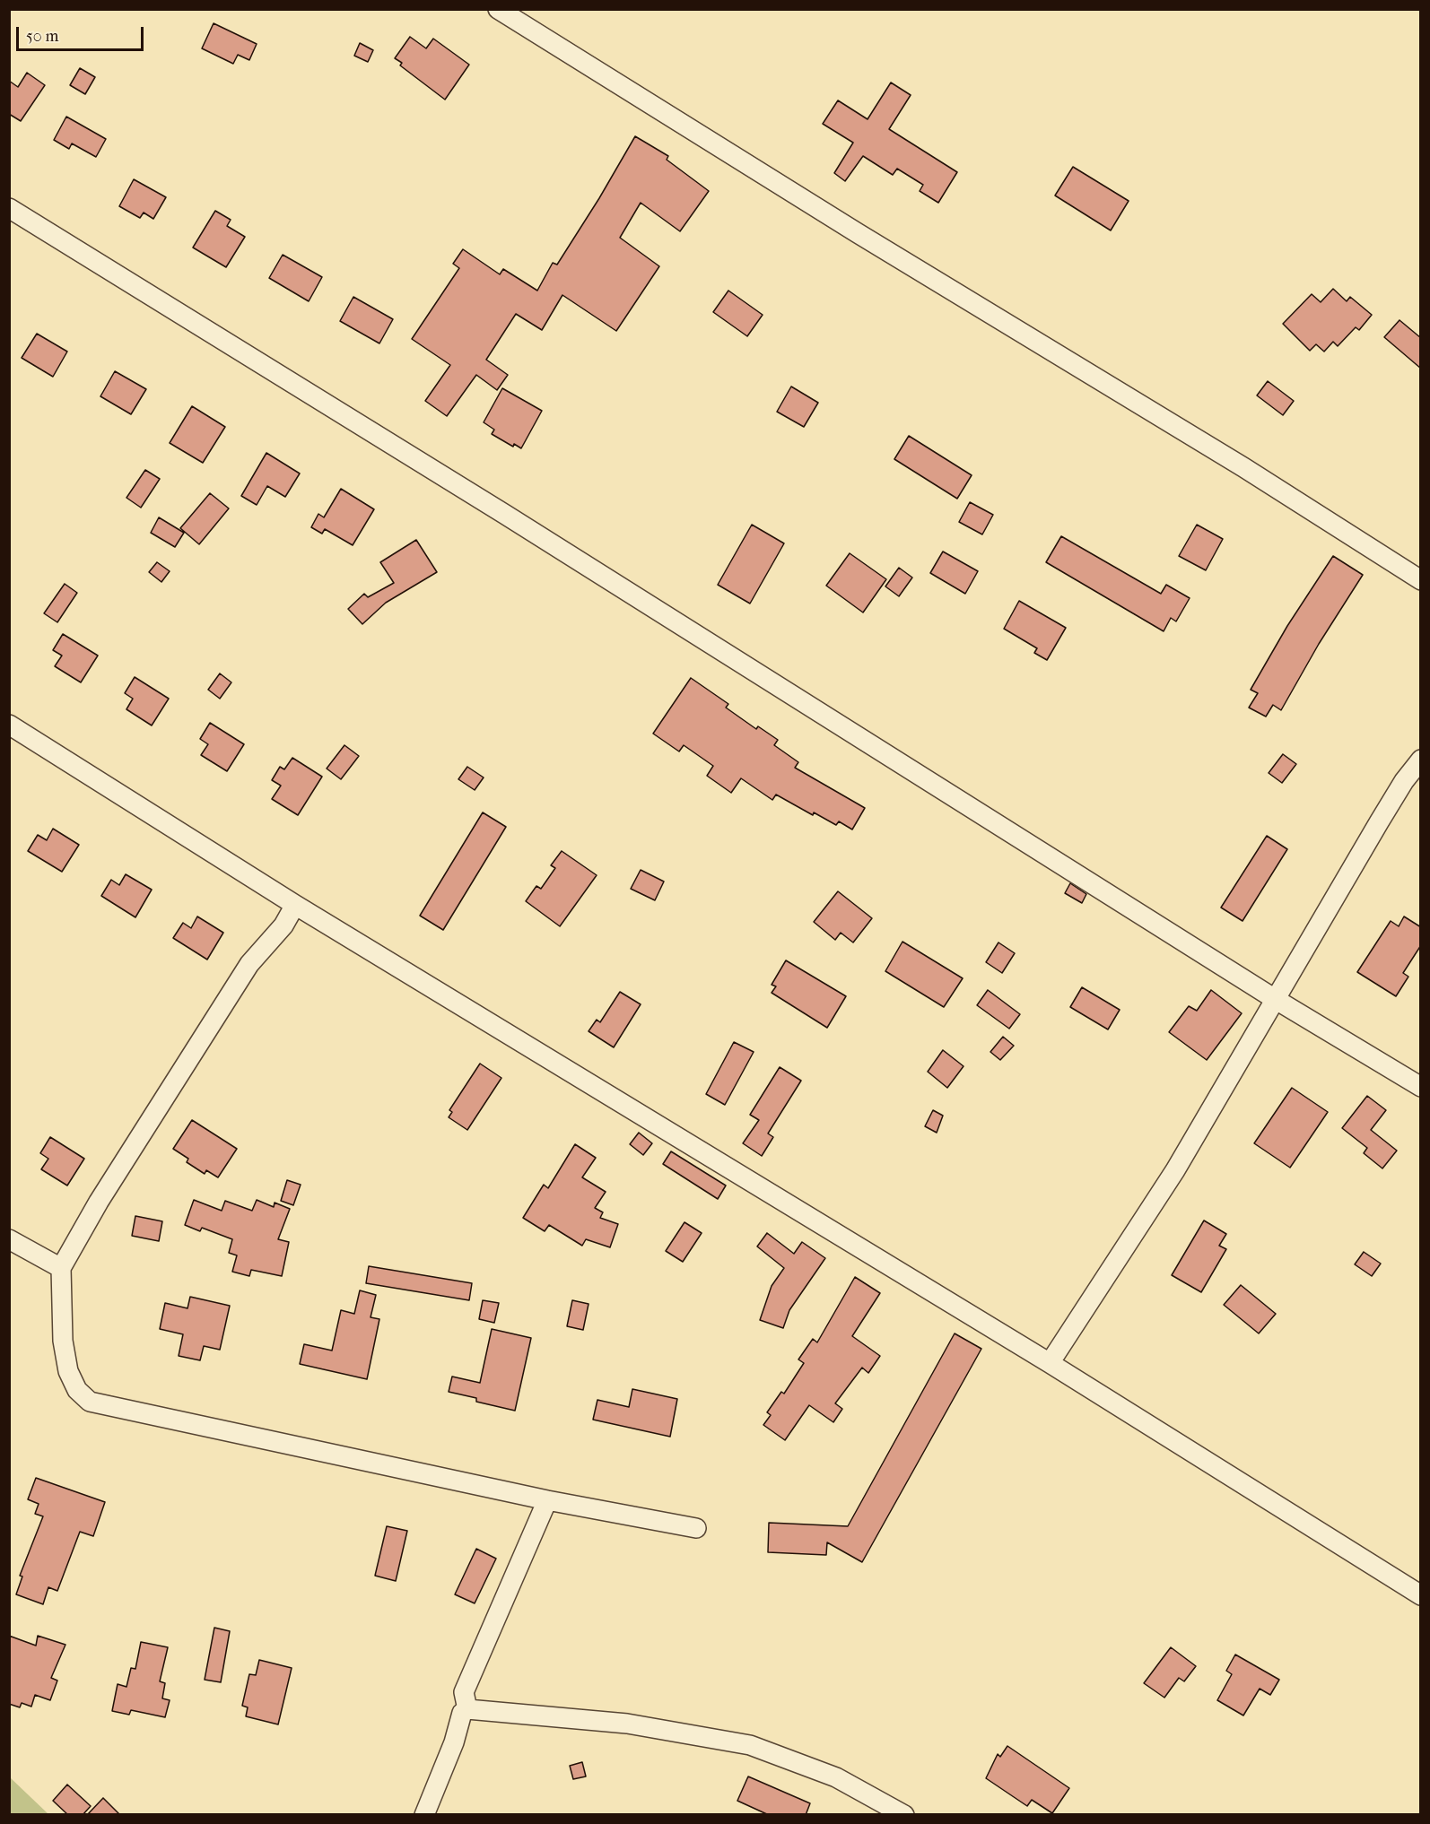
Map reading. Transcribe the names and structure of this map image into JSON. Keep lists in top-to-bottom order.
{
  "scale_bar": "50 m"
}
